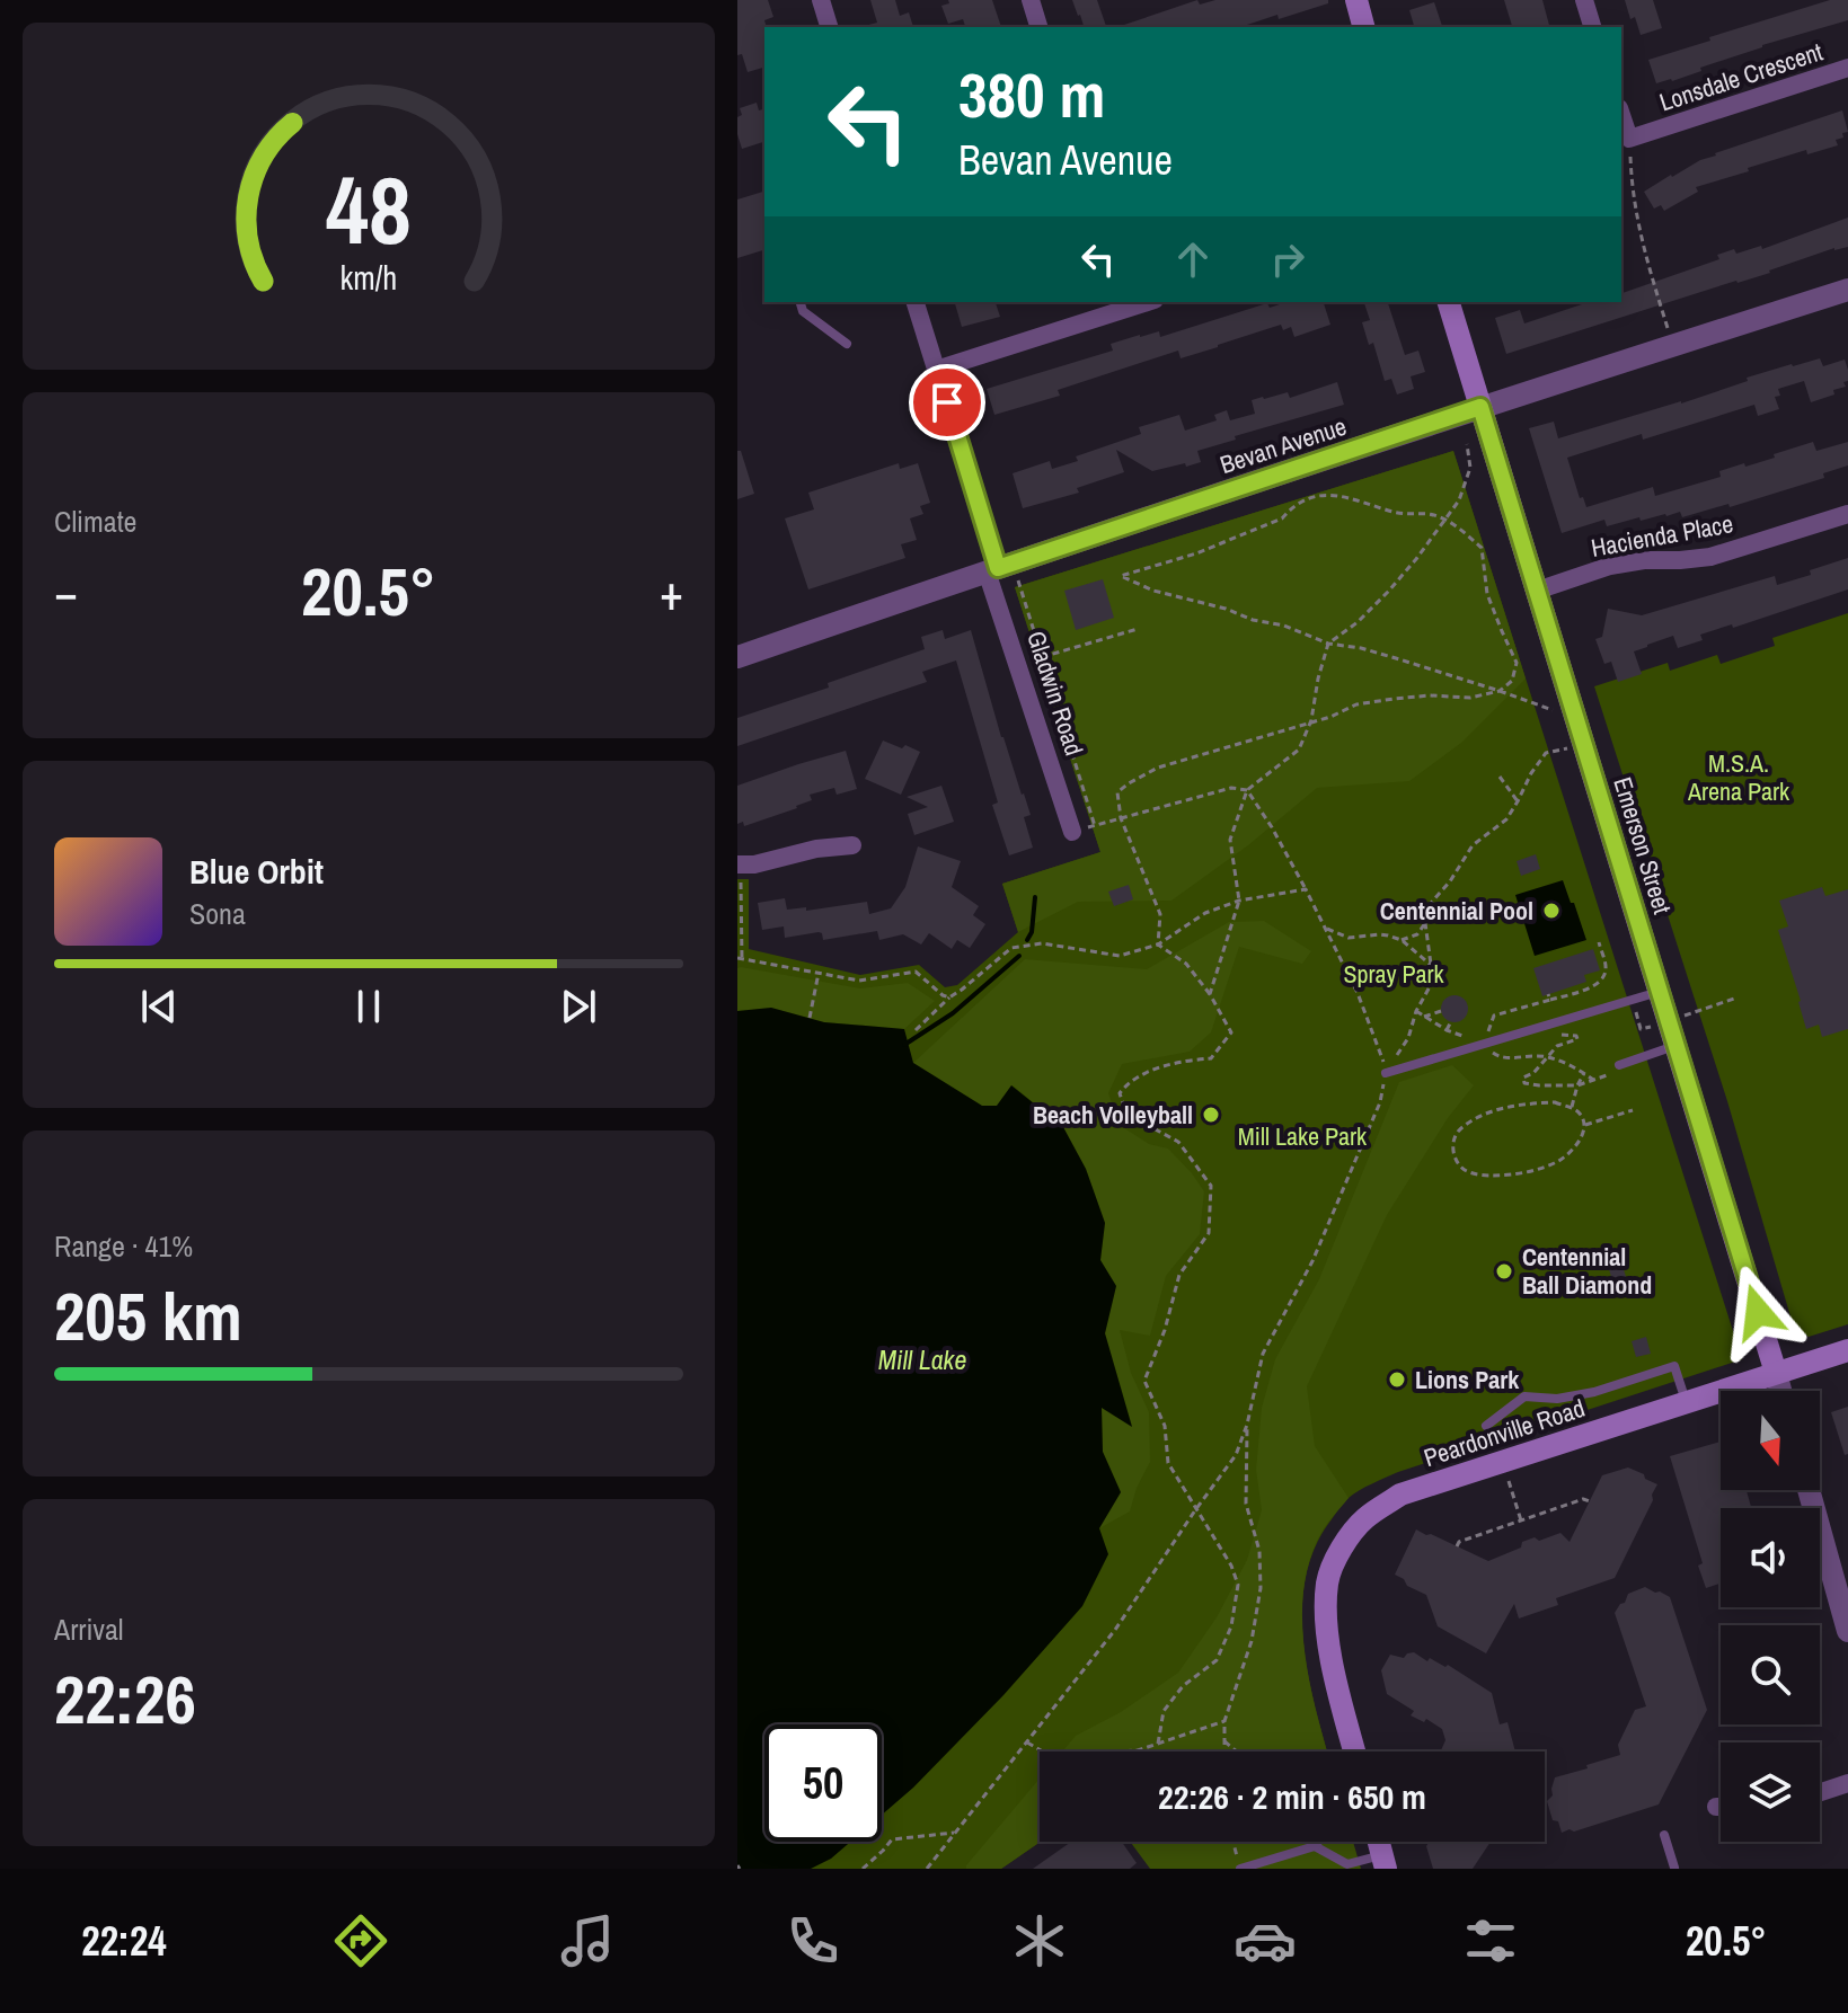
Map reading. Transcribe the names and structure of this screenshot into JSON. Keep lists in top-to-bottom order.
{
  "streets": {
    "main road": ["Emerson Street", "Peardonville Road"],
    "street": [
      "Lonsdale Crescent",
      "Bevan Avenue",
      "Hacienda Place",
      "Gladwin Road"
    ]
  },
  "crossings": [
    ["Bevan Avenue", "Gladwin Road"],
    ["Bevan Avenue", "Emerson Street"],
    ["Hacienda Place", "Emerson Street"],
    ["Emerson Street", "Peardonville Road"]
  ],
  "water": ["Mill Lake"],
  "parks": ["M.S.A. Arena Park", "Spray Park", "Mill Lake Park"],
  "places": [
    "Centennial Pool",
    "Beach Volleyball",
    "Centennial Ball Diamond",
    "Lions Park"
  ],
  "north": "bottom",
  "page": {
    "turn": ["380 m", "Bevan Avenue"],
    "tile": [
      "Climate",
      ["Range · 41%", "205 km"],
      ["Arrival", "22:26"]
    ],
    "heat": ["−", "20.5°", "+"],
    "song": ["Blue Orbit", "Sona"],
    "limit": "50",
    "trip": "22:26 · 2 min · 650 m",
    "tabs": ["22:24", "20.5°"],
    "gauge": ["48", "km/h"]
  }
}
